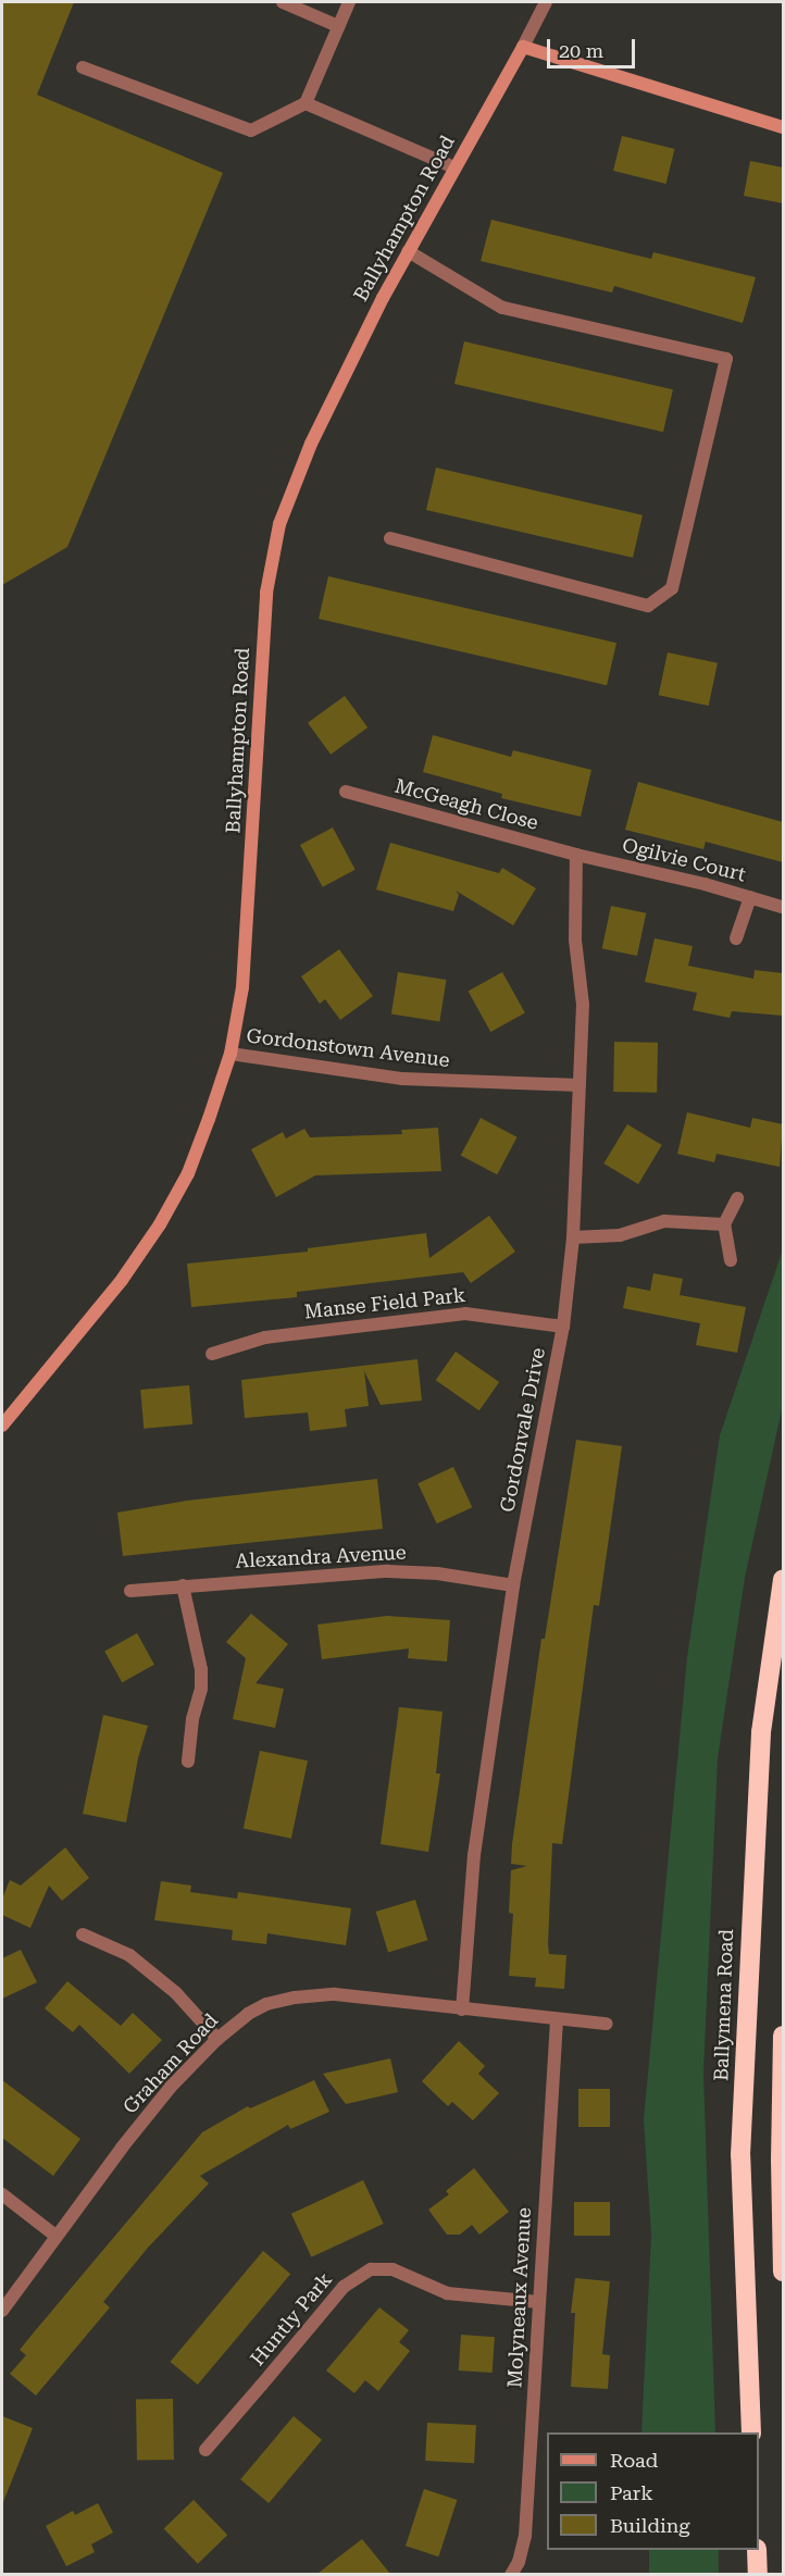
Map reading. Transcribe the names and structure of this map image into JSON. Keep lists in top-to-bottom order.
{
  "streets": {
    "highway": ["Ballymena Road"],
    "street": [
      "Ballyhampton Road",
      "McGeagh Close",
      "Ogilvie Court",
      "Gordonstown Avenue",
      "Manse Field Park",
      "Gordonvale Drive",
      "Alexandra Avenue",
      "Graham Road",
      "Molyneaux Avenue",
      "Huntly Park"
    ]
  },
  "crossings": [
    ["Ballyhampton Road", "Gordonstown Avenue"],
    ["McGeagh Close", "Ogilvie Court"],
    ["McGeagh Close", "Gordonvale Drive"],
    ["Ogilvie Court", "Gordonvale Drive"],
    ["Gordonstown Avenue", "Gordonvale Drive"],
    ["Manse Field Park", "Gordonvale Drive"],
    ["Gordonvale Drive", "Alexandra Avenue"],
    ["Gordonvale Drive", "Graham Road"],
    ["Graham Road", "Molyneaux Avenue"],
    ["Molyneaux Avenue", "Huntly Park"]
  ],
  "legend": ["Road", "Park", "Building"],
  "scale_bar": "20 m"
}
